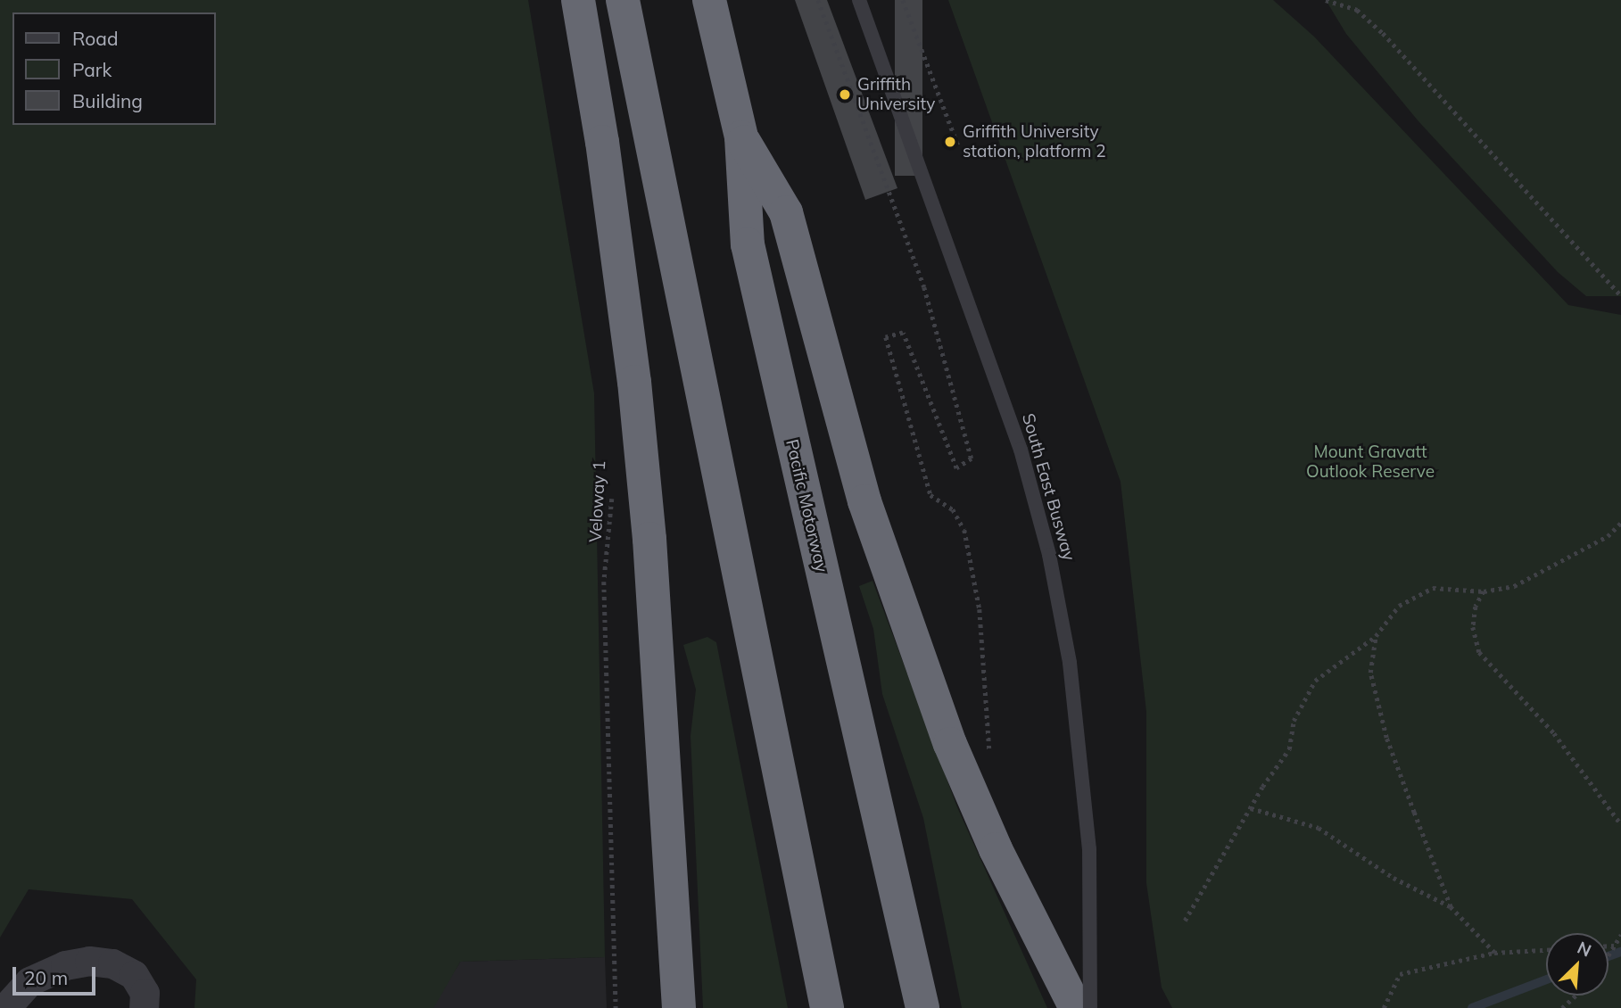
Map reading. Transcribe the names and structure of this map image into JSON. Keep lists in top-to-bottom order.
{
  "streets": {
    "highway": ["Pacific Motorway"],
    "lane": ["South East Busway"],
    "path": ["Veloway 1"]
  },
  "parks": ["Mount Gravatt Outlook Reserve"],
  "places": ["Griffith University", "Griffith University station, platform 2"],
  "legend": ["Road", "Park", "Building"],
  "scale_bar": "20 m",
  "north": "top right"
}
